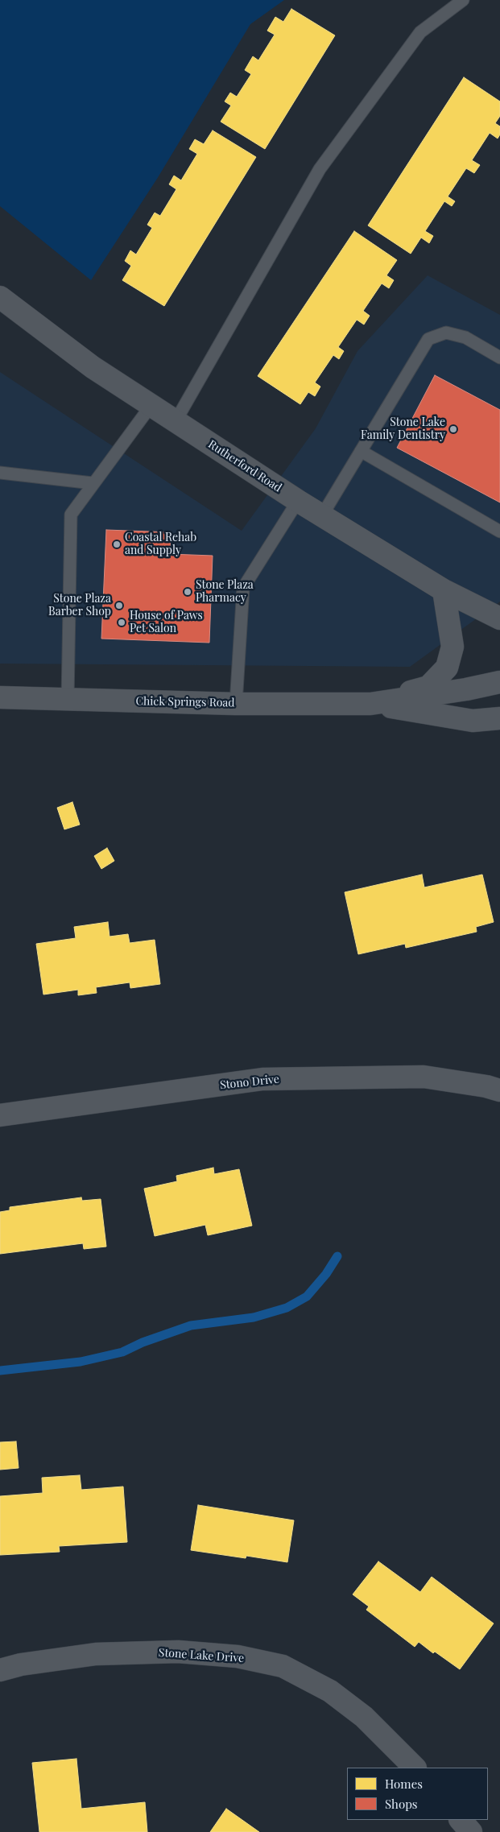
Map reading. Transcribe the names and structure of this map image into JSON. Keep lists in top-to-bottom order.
{
  "streets": {
    "street": [
      "Rutherford Road",
      "Chick Springs Road",
      "Stono Drive",
      "Stone Lake Drive"
    ]
  },
  "places": [
    "Stone Lake Family Dentistry",
    "Coastal Rehab and Supply",
    "Stone Plaza Pharmacy",
    "Stone Plaza Barber Shop",
    "House of Paws Pet Salon"
  ],
  "legend": ["Homes", "Shops"]
}
